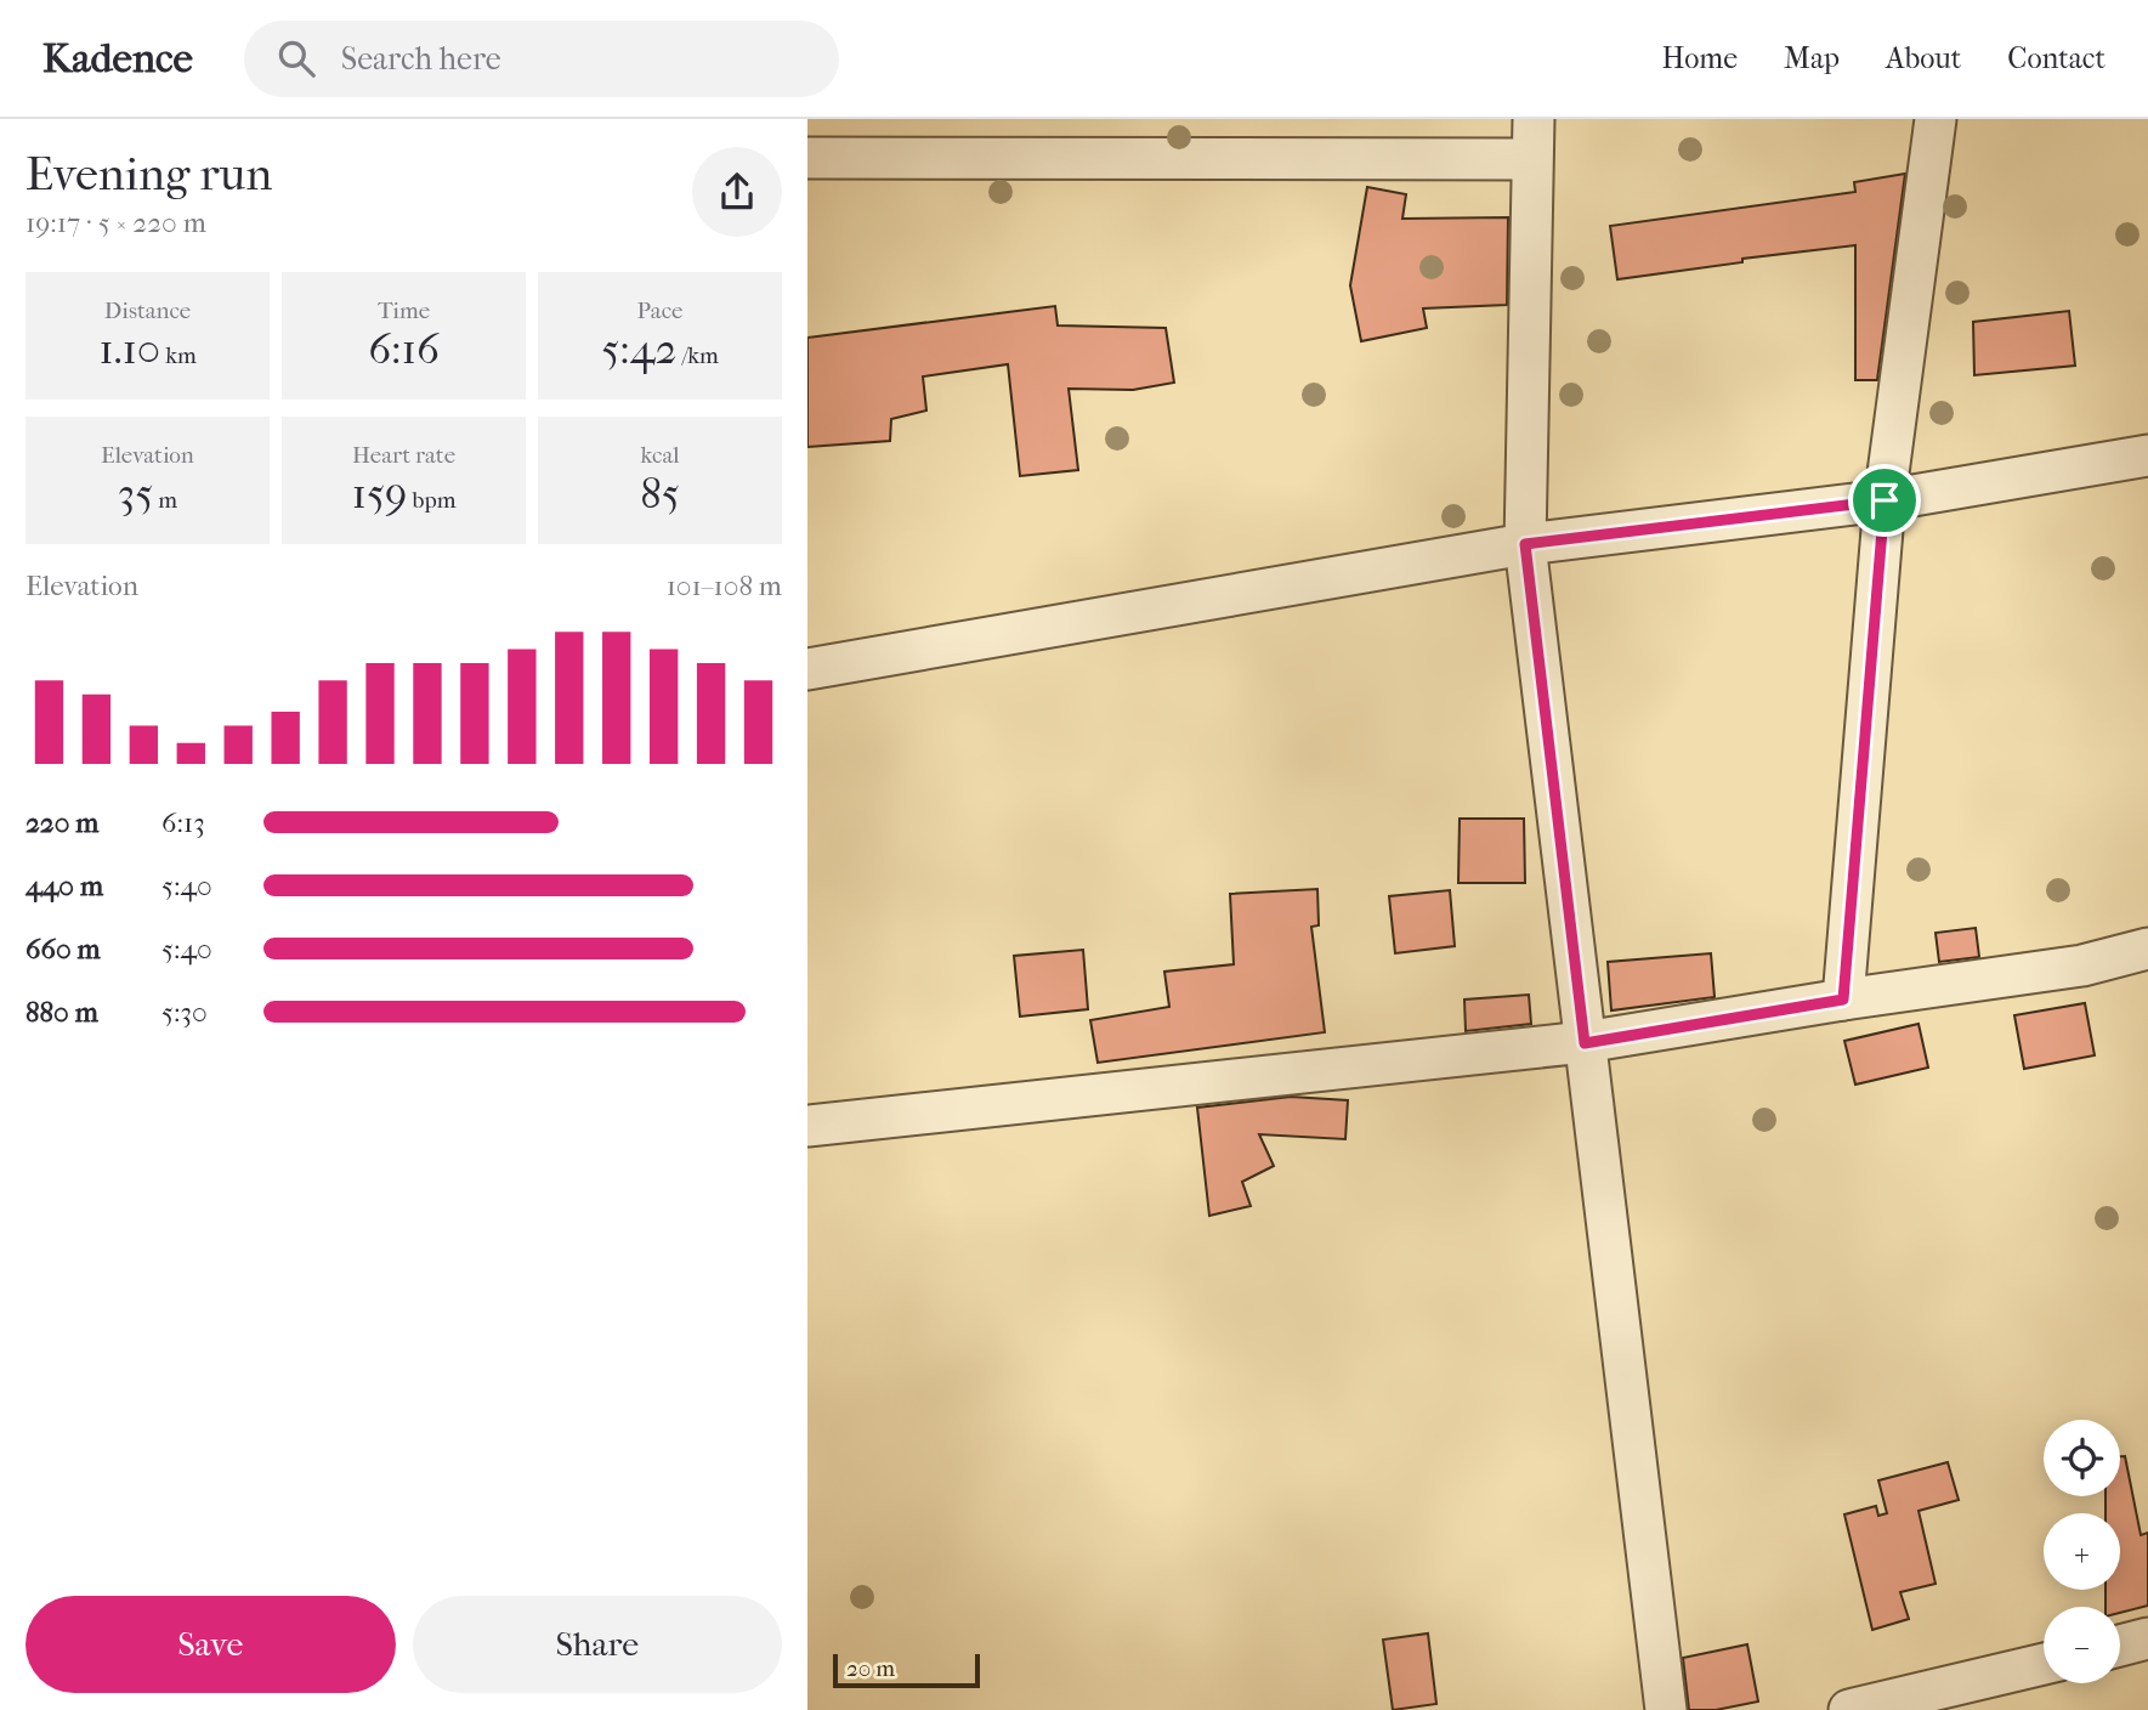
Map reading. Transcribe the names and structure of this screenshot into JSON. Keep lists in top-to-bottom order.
{
  "scale_bar": "20 m",
  "page": {
    "header": "Kadence",
    "search": "Search here",
    "nav": [
      "Home",
      "Map",
      "About",
      "Contact"
    ],
    "heading": ["Evening run", "19:17 · 5 × 220 m"],
    "stats": [
      ["Distance", "1.10 km"],
      ["Time", "6:16"],
      ["Pace", "5:42 /km"],
      ["Elevation", "35 m"],
      ["Heart rate", "159 bpm"],
      ["kcal", "85"]
    ],
    "chart": ["Elevation", "101–108 m"],
    "list": [
      {
        "name": "220 m",
        "note": "6:13"
      },
      {
        "name": "440 m",
        "note": "5:40"
      },
      {
        "name": "660 m",
        "note": "5:40"
      },
      {
        "name": "880 m",
        "note": "5:30"
      }
    ],
    "map_buttons": ["+", "−"],
    "buttons": ["Save", "Share"],
    "scale": "20 m"
  }
}
